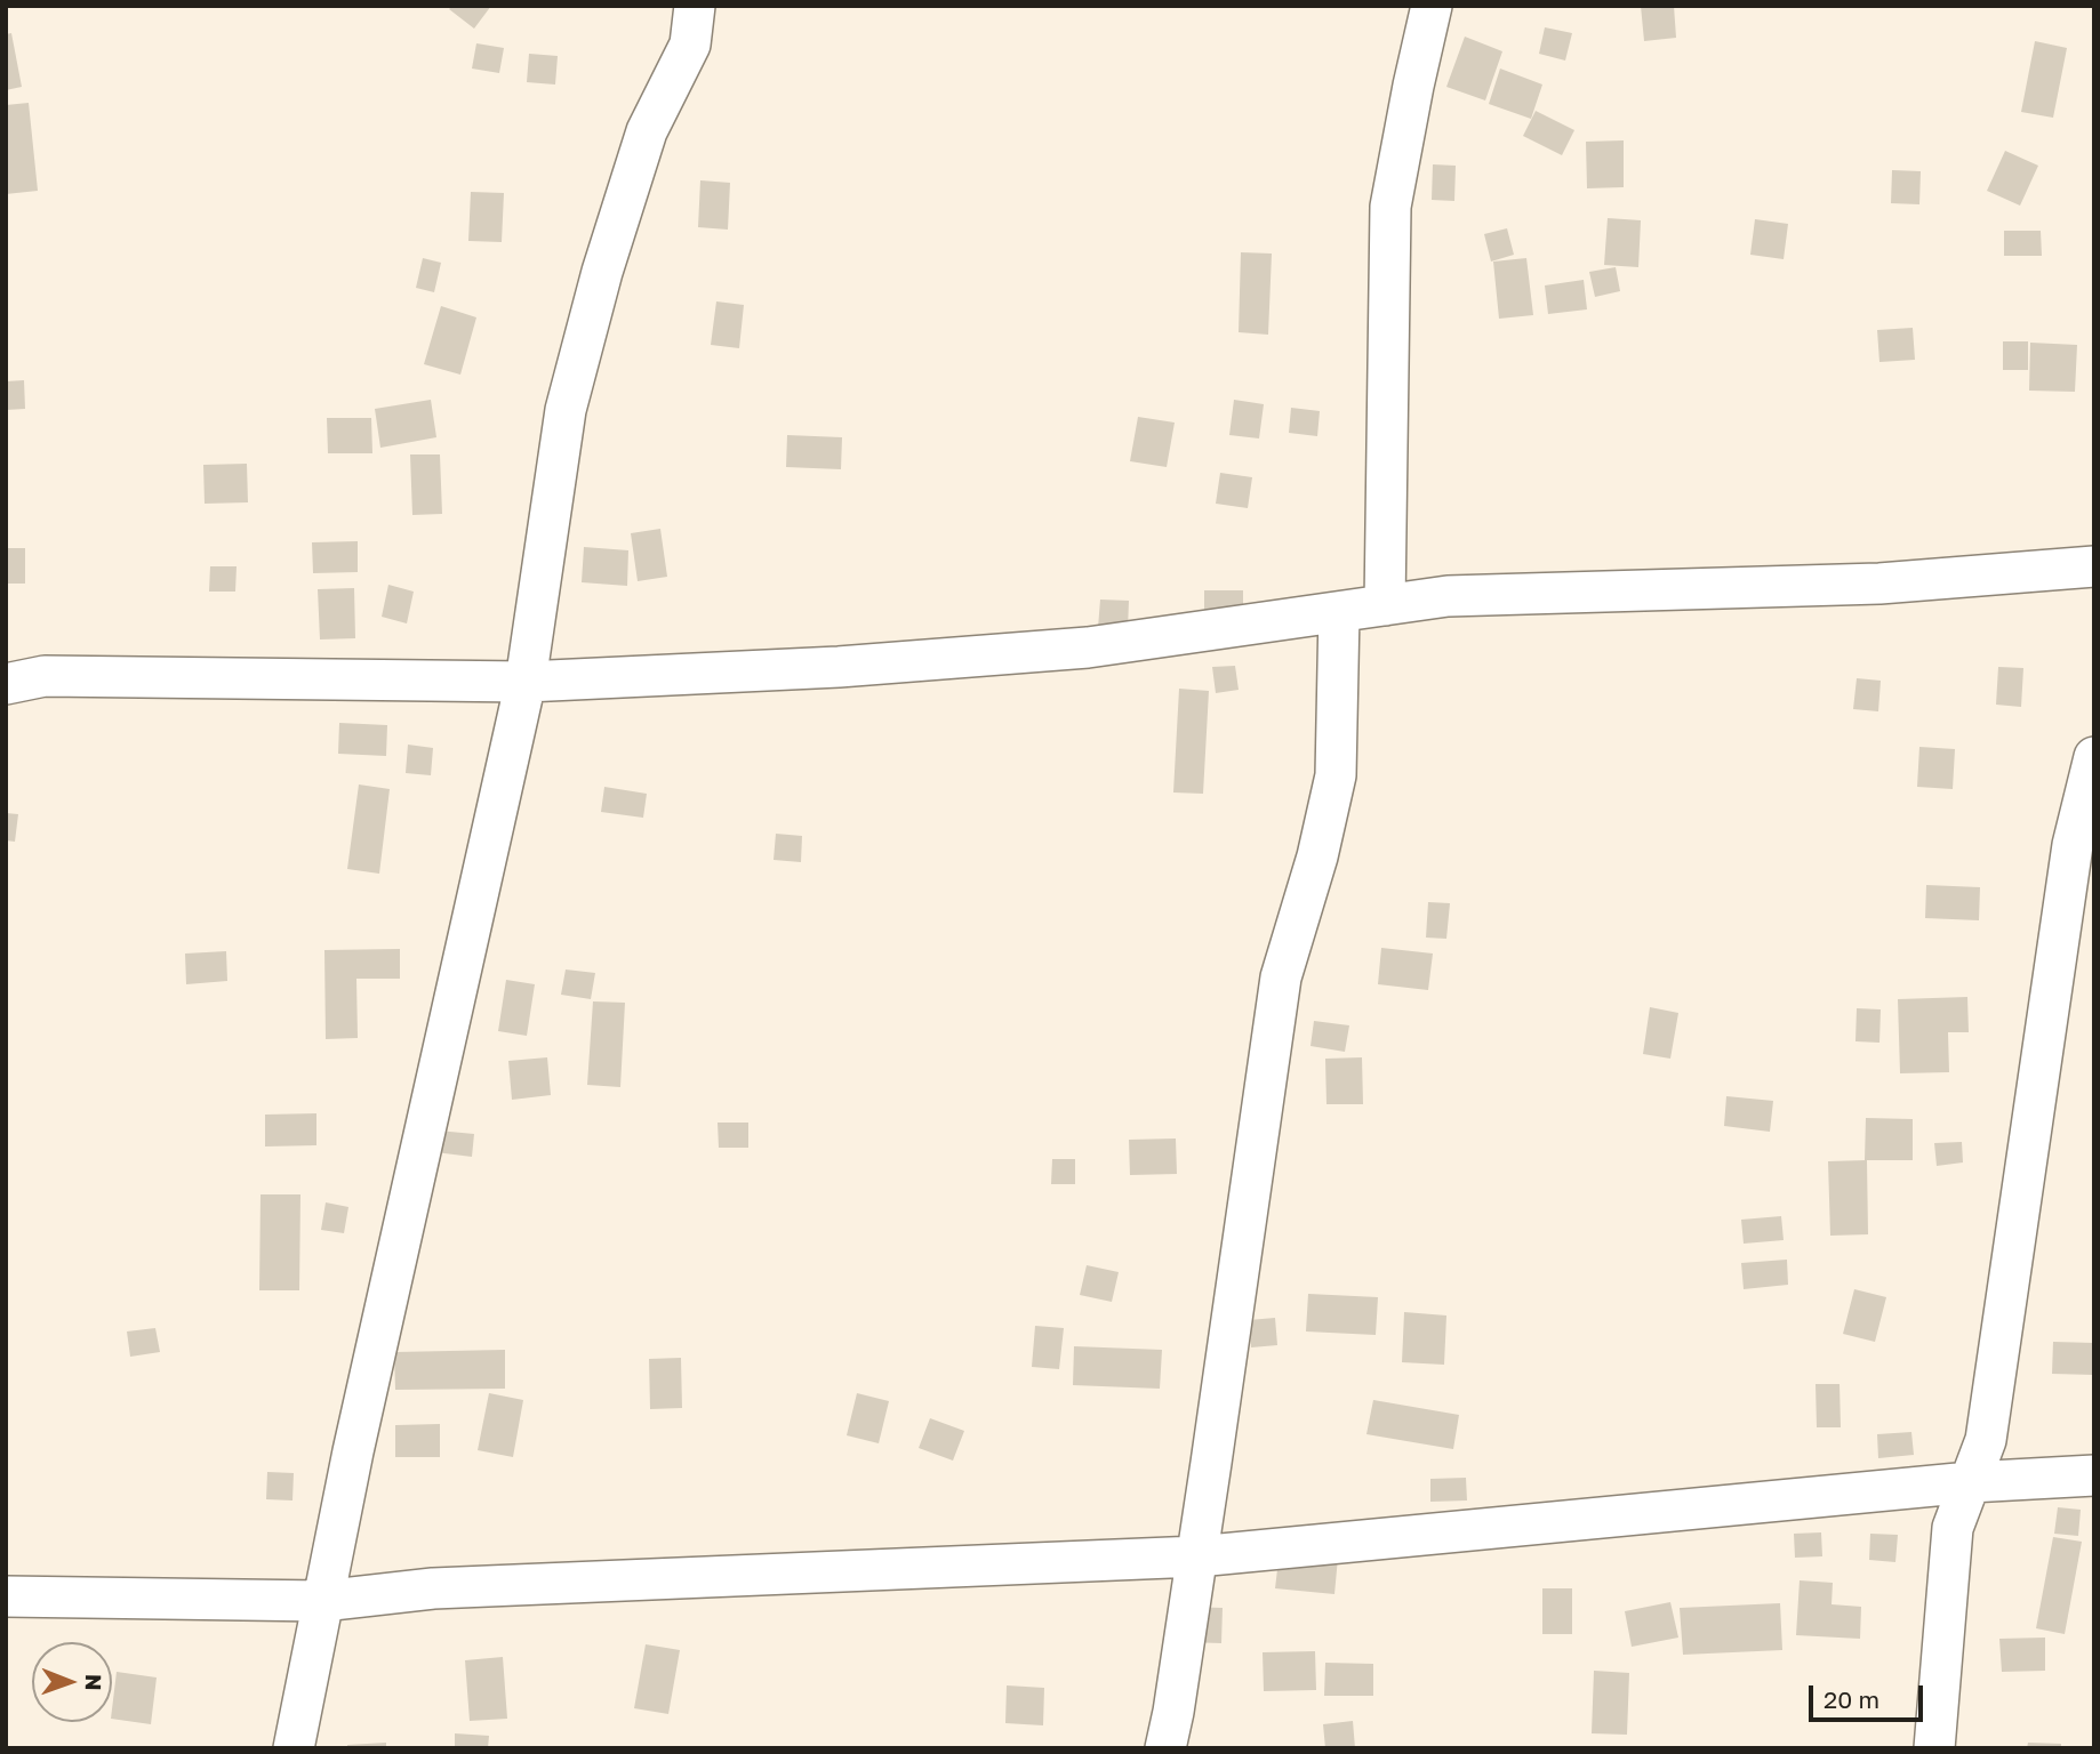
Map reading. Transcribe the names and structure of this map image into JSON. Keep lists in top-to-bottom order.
{
  "scale_bar": "20 m",
  "north": "right"
}
